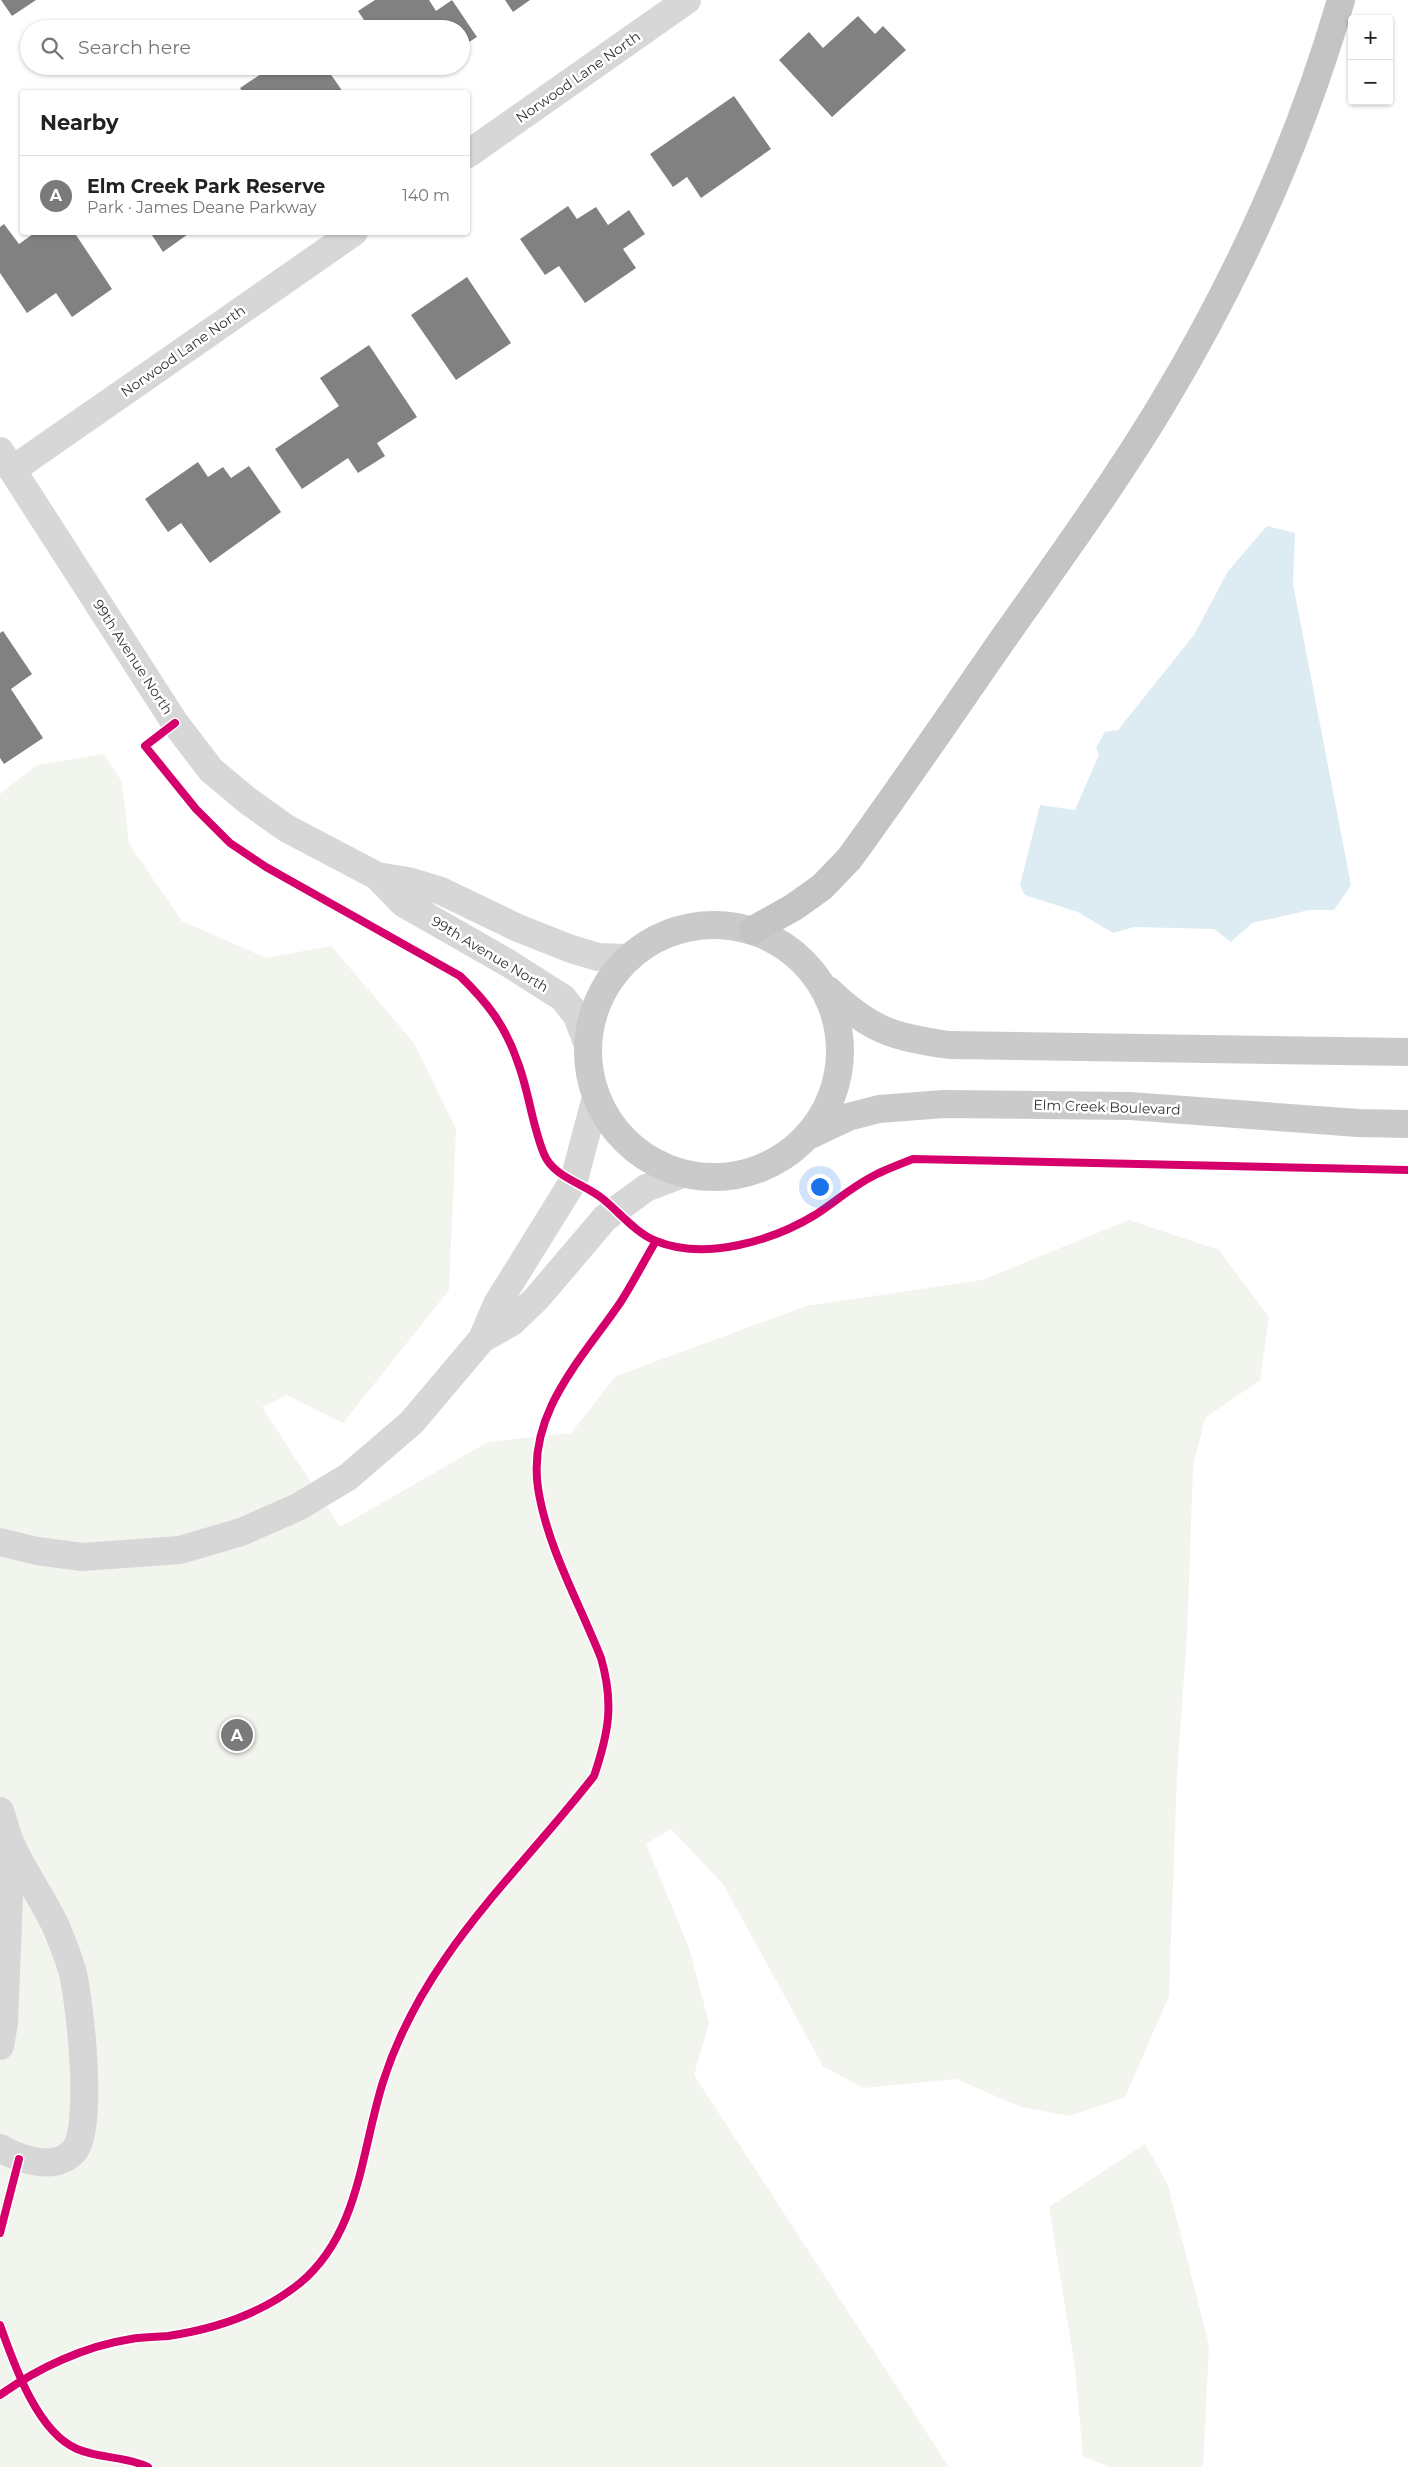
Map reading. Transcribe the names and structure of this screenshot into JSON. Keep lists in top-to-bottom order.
{
  "streets": {
    "main road": ["Elm Creek Boulevard"],
    "street": ["Norwood Lane North", "99th Avenue North"]
  },
  "crossings": [
    ["Norwood Lane North", "99th Avenue North"]
  ],
  "page": {
    "map_buttons": ["+", "−"],
    "search": "Search here",
    "heading": "Nearby",
    "list": [
      {
        "mark": "A",
        "name": "Elm Creek Park Reserve",
        "note": "Park · James Deane Parkway",
        "value": "140 m"
      }
    ],
    "pins": "A"
  }
}
